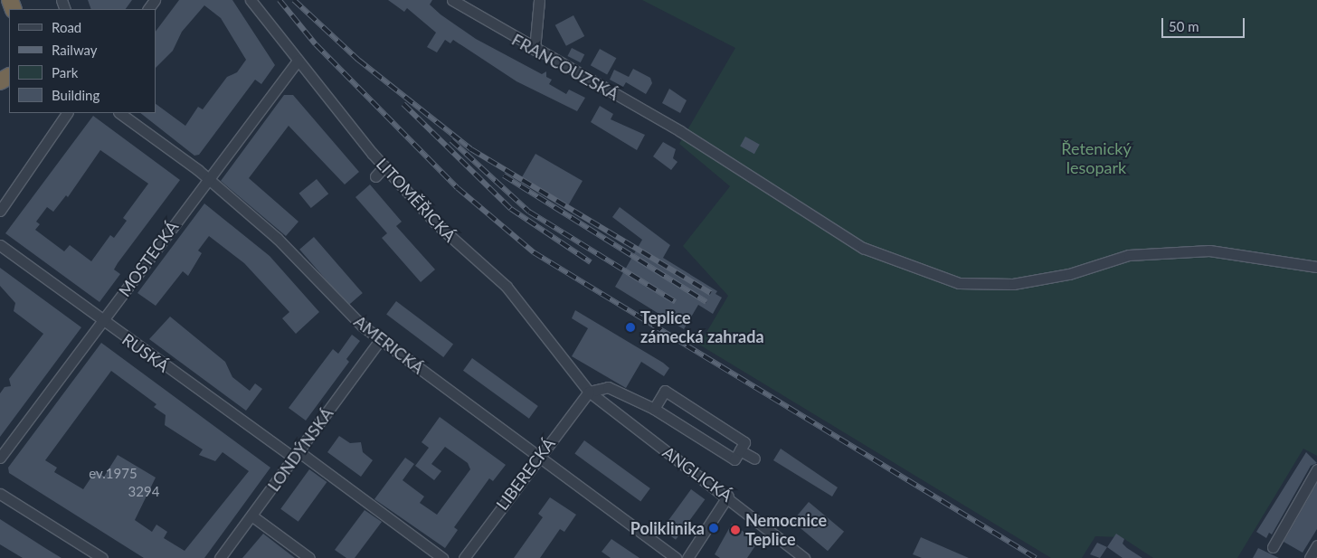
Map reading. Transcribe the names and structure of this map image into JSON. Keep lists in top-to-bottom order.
{
  "streets": {
    "street": [
      "FRANCOUZSKÁ",
      "LITOMĚŘICKÁ",
      "MOSTECKÁ",
      "AMERICKÁ",
      "RUSKÁ",
      "LONDÝNSKÁ",
      "LIBERECKÁ",
      "ANGLICKÁ"
    ]
  },
  "crossings": [
    ["LITOMĚŘICKÁ", "MOSTECKÁ"],
    ["LITOMĚŘICKÁ", "LIBERECKÁ"],
    ["LITOMĚŘICKÁ", "ANGLICKÁ"],
    ["MOSTECKÁ", "AMERICKÁ"],
    ["MOSTECKÁ", "RUSKÁ"],
    ["AMERICKÁ", "LONDÝNSKÁ"],
    ["AMERICKÁ", "LIBERECKÁ"],
    ["RUSKÁ", "LONDÝNSKÁ"],
    ["LIBERECKÁ", "ANGLICKÁ"]
  ],
  "parks": ["Řetenický lesopark"],
  "places": ["Teplice zámecká zahrada", "Poliklinika", "Nemocnice Teplice"],
  "house_numbers": ["ev.1975", "3294"],
  "legend": [
    "Road",
    "Railway",
    "Park",
    "Building"
  ],
  "scale_bar": "50 m"
}
